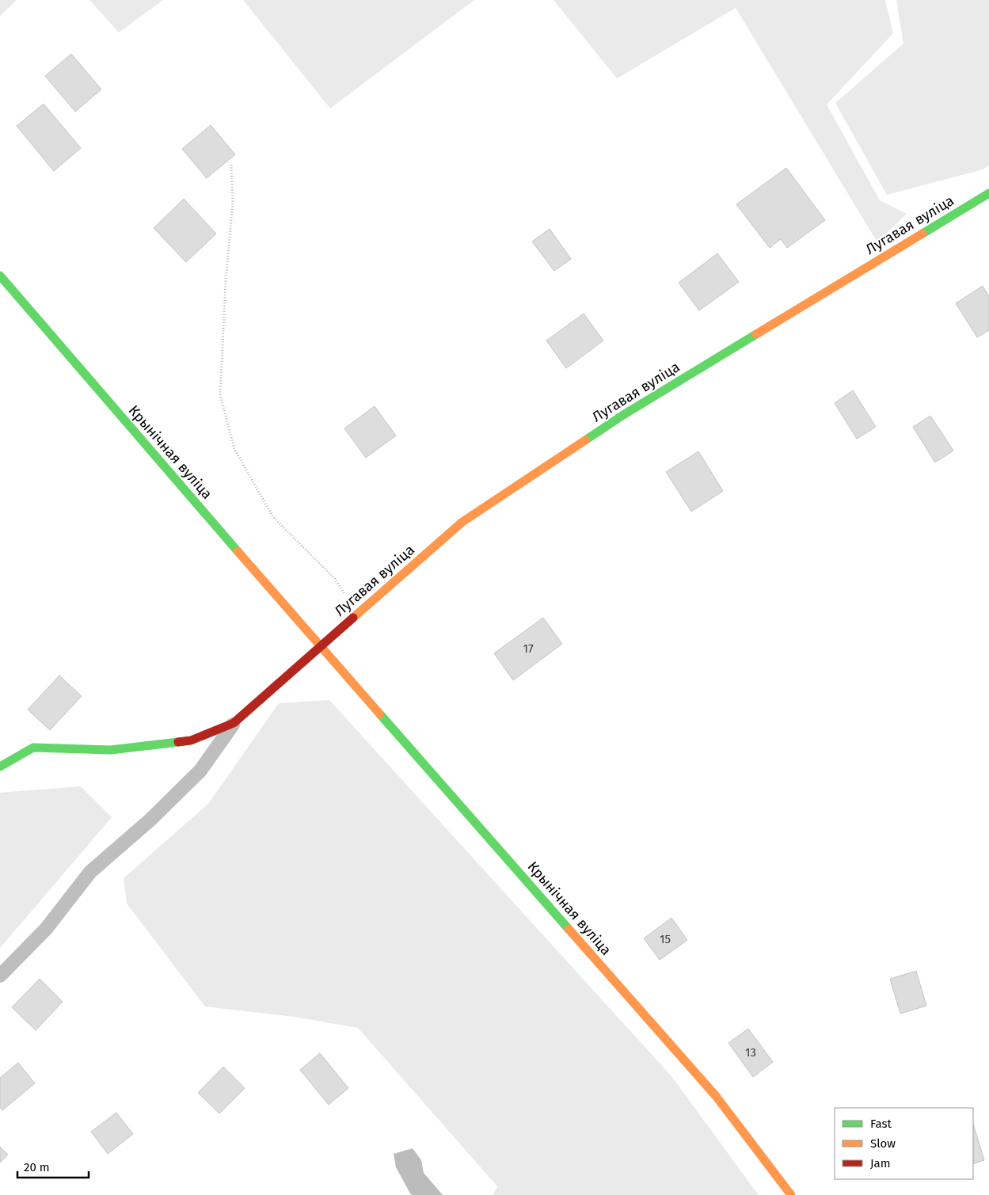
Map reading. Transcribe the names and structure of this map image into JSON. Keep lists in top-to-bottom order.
{
  "streets": {
    "street": ["Лугавая вуліца", "Крынічная вуліца"]
  },
  "crossings": [
    ["Лугавая вуліца", "Крынічная вуліца"]
  ],
  "house_numbers": ["17", "15", "13"],
  "legend": ["Fast", "Slow", "Jam"],
  "scale_bar": "20 m"
}
